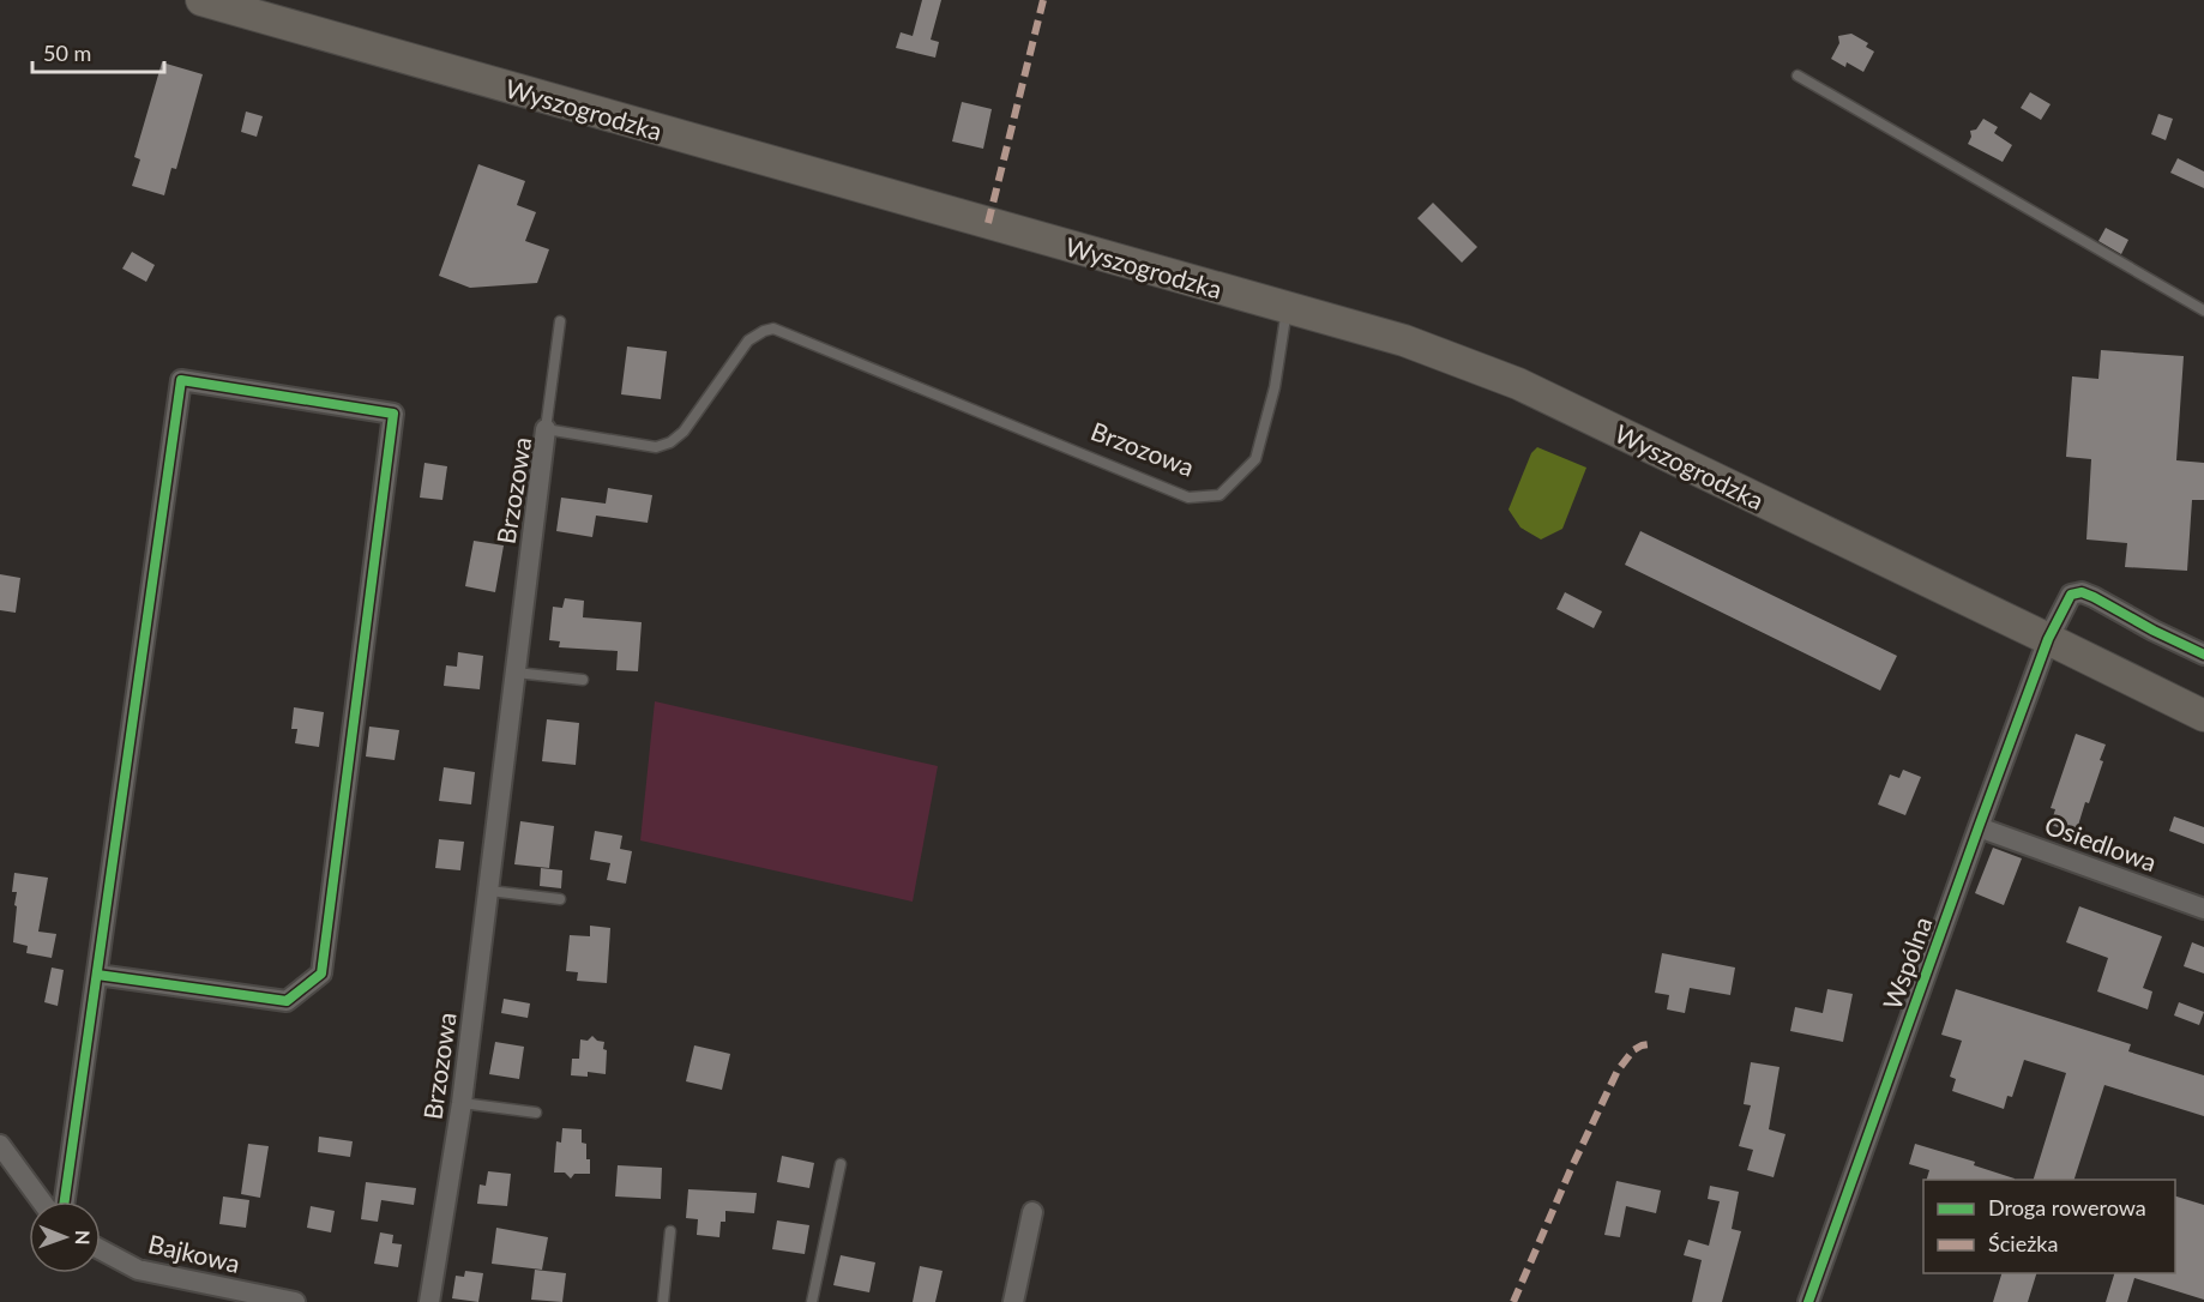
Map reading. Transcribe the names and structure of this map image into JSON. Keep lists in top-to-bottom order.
{
  "streets": {
    "main road": ["Wyszogrodzka"],
    "street": [
      "Brzozowa",
      "Osiedlowa",
      "Wspólna",
      "Bajkowa"
    ]
  },
  "crossings": [
    ["Wyszogrodzka", "Brzozowa"],
    ["Wyszogrodzka", "Wspólna"],
    ["Osiedlowa", "Wspólna"]
  ],
  "legend": ["Droga rowerowa", "Ścieżka"],
  "scale_bar": "50 m",
  "north": "right"
}
